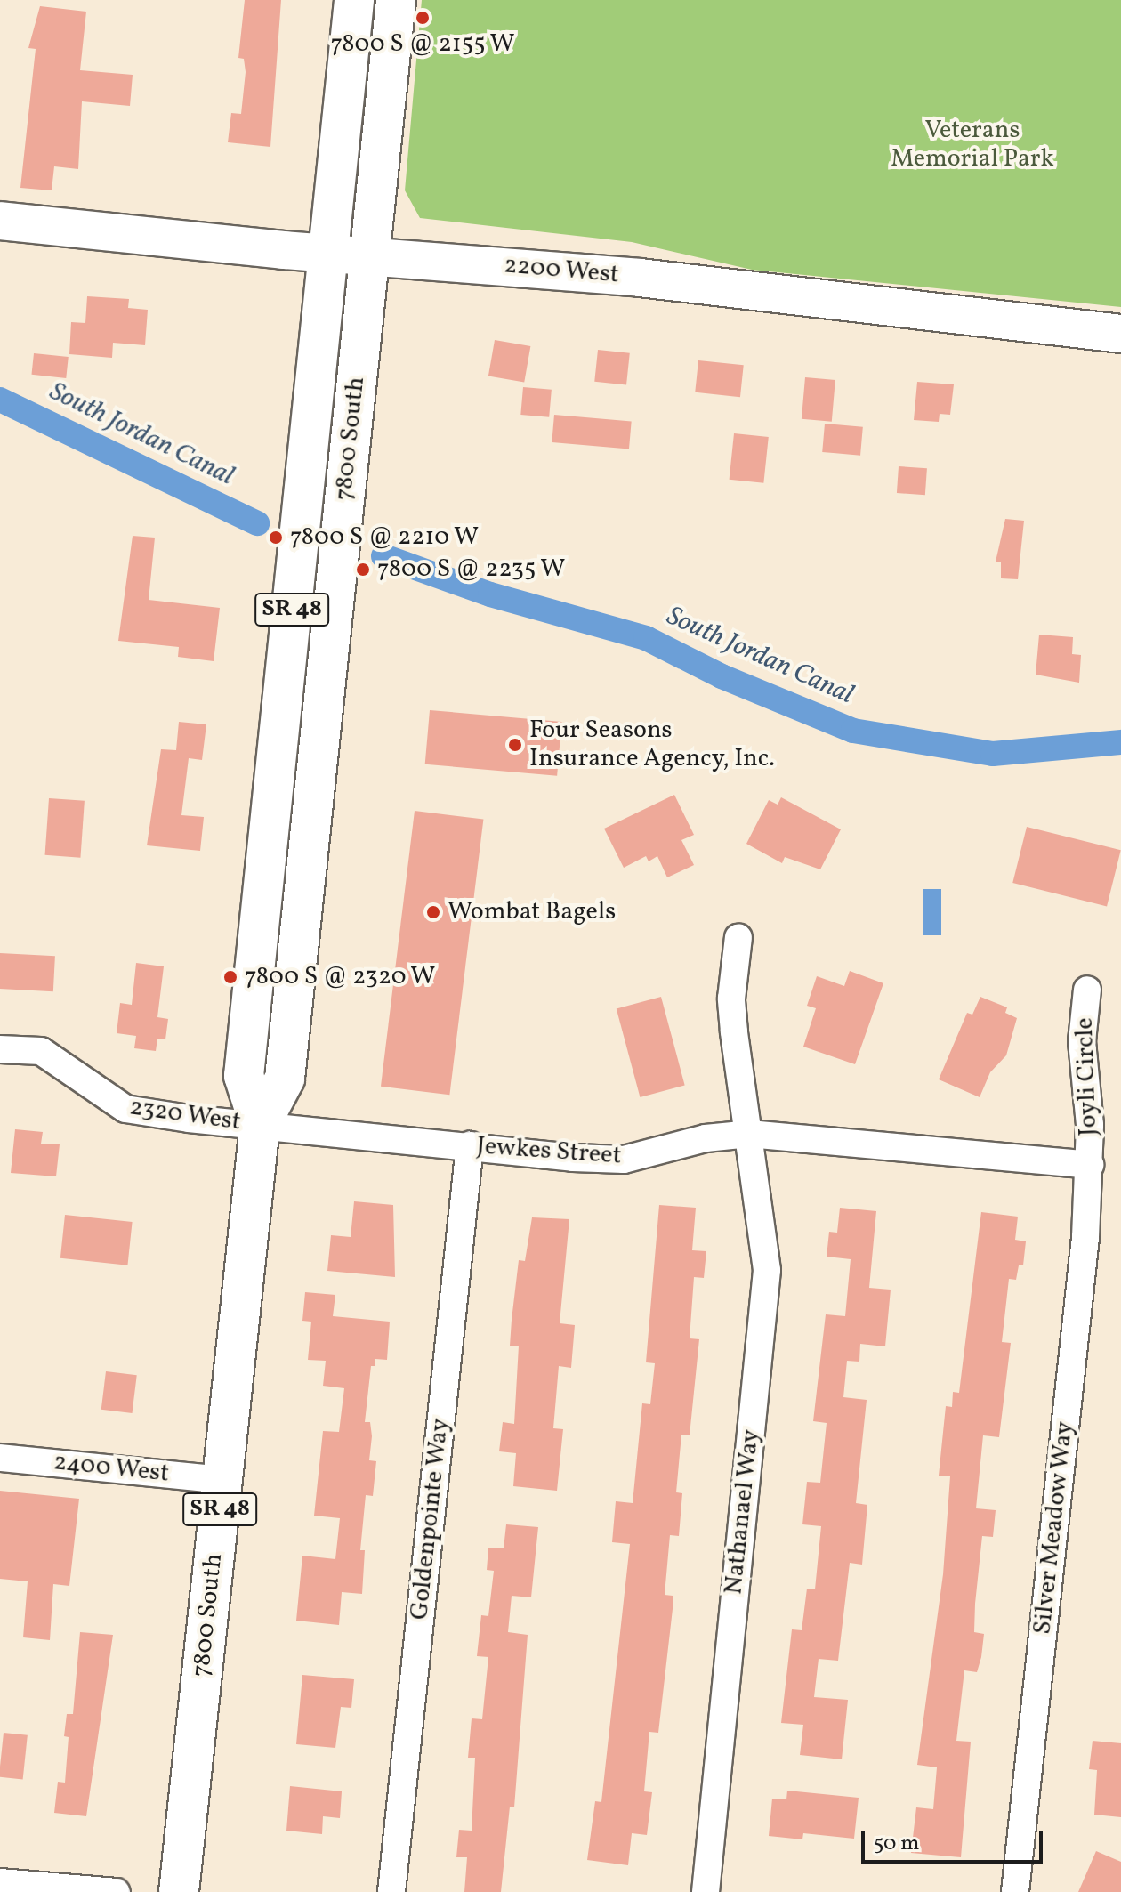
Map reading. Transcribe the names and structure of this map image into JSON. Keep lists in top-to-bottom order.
{
  "streets": {
    "main road": ["7800 South", "SR 48"],
    "street": [
      "2200 West",
      "Joyli Circle",
      "2320 West",
      "Jewkes Street",
      "2400 West",
      "Nathanael Way",
      "Goldenpointe Way",
      "Silver Meadow Way"
    ]
  },
  "crossings": [
    ["2200 West", "7800 South"],
    ["7800 South", "2320 West"],
    ["7800 South", "Jewkes Street"],
    ["7800 South", "2400 West"],
    ["Joyli Circle", "Jewkes Street"],
    ["Joyli Circle", "Silver Meadow Way"],
    ["2320 West", "Jewkes Street"],
    ["Jewkes Street", "Nathanael Way"],
    ["Jewkes Street", "Goldenpointe Way"],
    ["Jewkes Street", "Silver Meadow Way"]
  ],
  "water": ["South Jordan Canal"],
  "parks": ["Veterans Memorial Park"],
  "places": [
    "7800 S @ 2155 W",
    "7800 S @ 2210 W",
    "7800 S @ 2235 W",
    "Four Seasons Insurance Agency, Inc.",
    "Wombat Bagels",
    "7800 S @ 2320 W"
  ],
  "scale_bar": "50 m"
}
